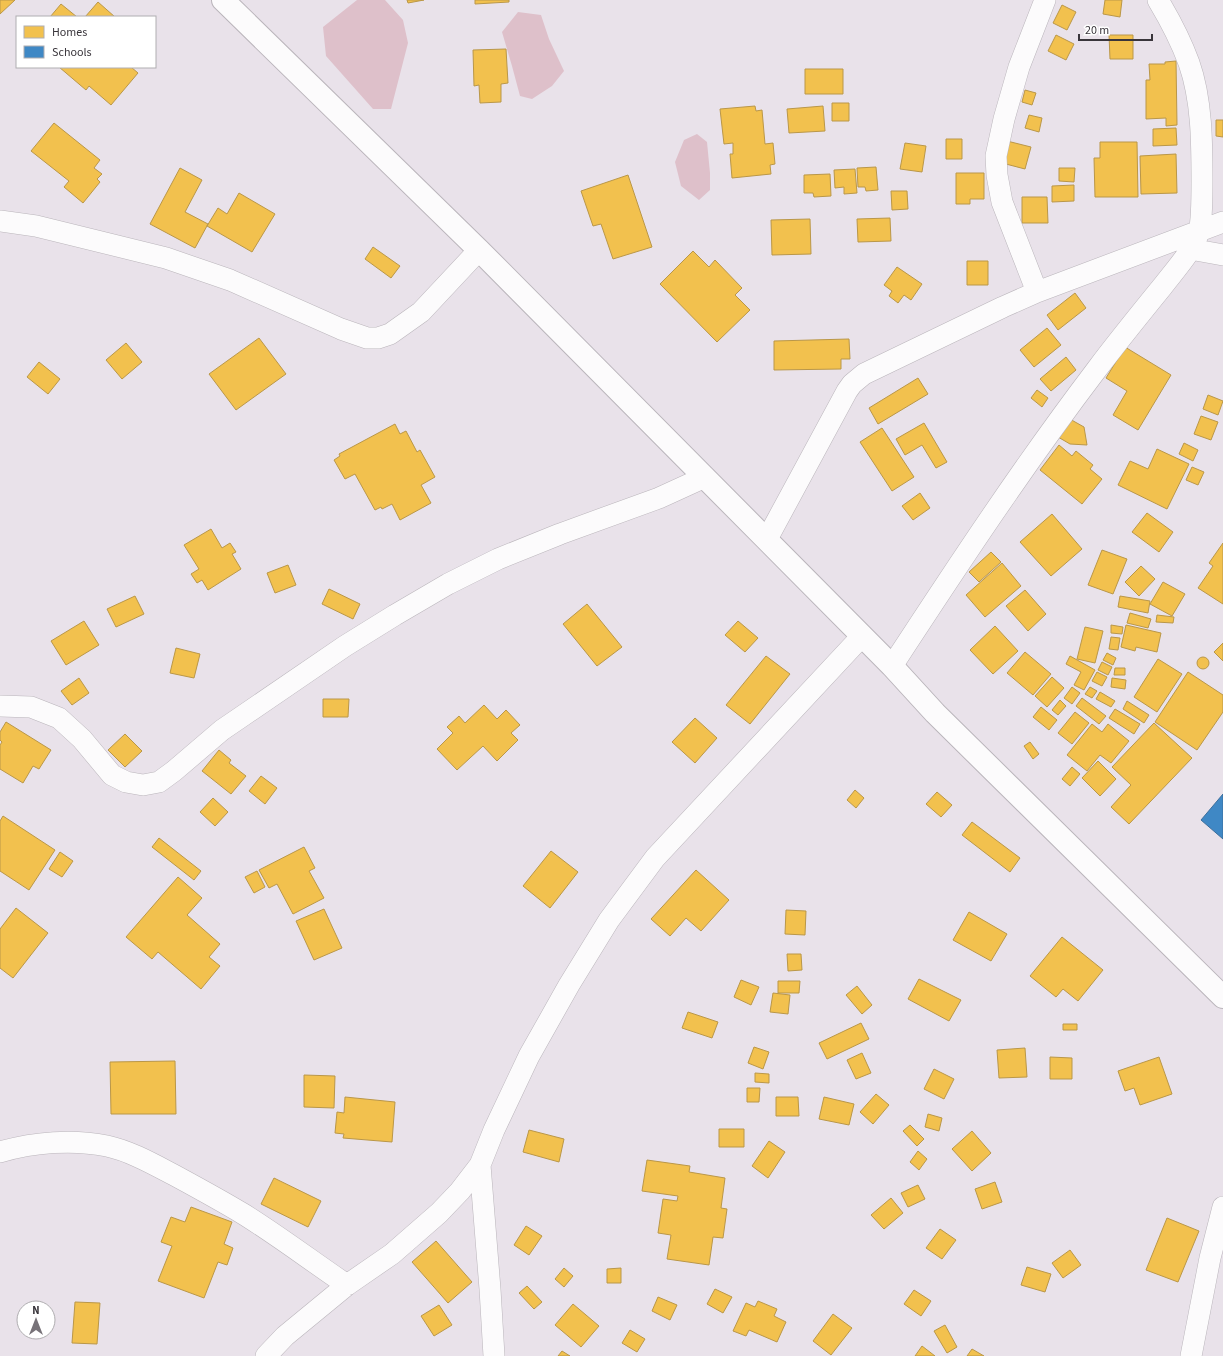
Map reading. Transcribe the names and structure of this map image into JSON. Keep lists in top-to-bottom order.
{
  "legend": ["Homes", "Schools"],
  "scale_bar": "20 m",
  "north": "top"
}
